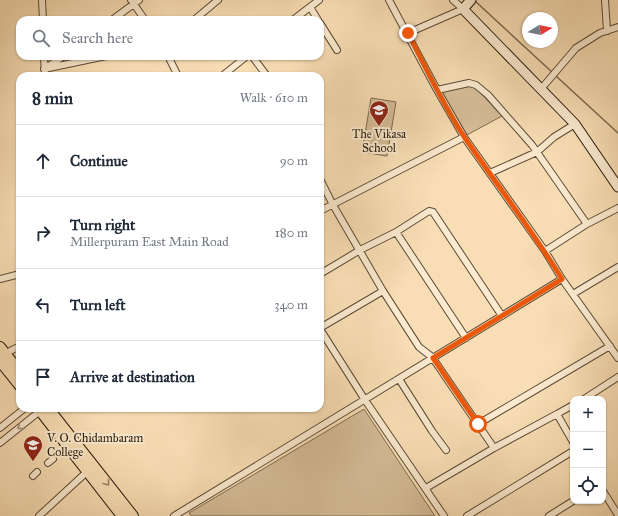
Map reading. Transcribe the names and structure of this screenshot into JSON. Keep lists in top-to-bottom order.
{
  "places": {
    "school or university": ["The Vikasa School", "V. O. Chidambaram College"]
  },
  "north": "right",
  "page": {
    "search": "Search here",
    "heading": ["8 min", "Walk · 610 m"],
    "list": [
      ["Continue", "90 m"],
      ["Turn right", "Millerpuram East Main Road", "180 m"],
      ["Turn left", "340 m"],
      "Arrive at destination"
    ],
    "map_buttons": ["+", "−"]
  }
}
